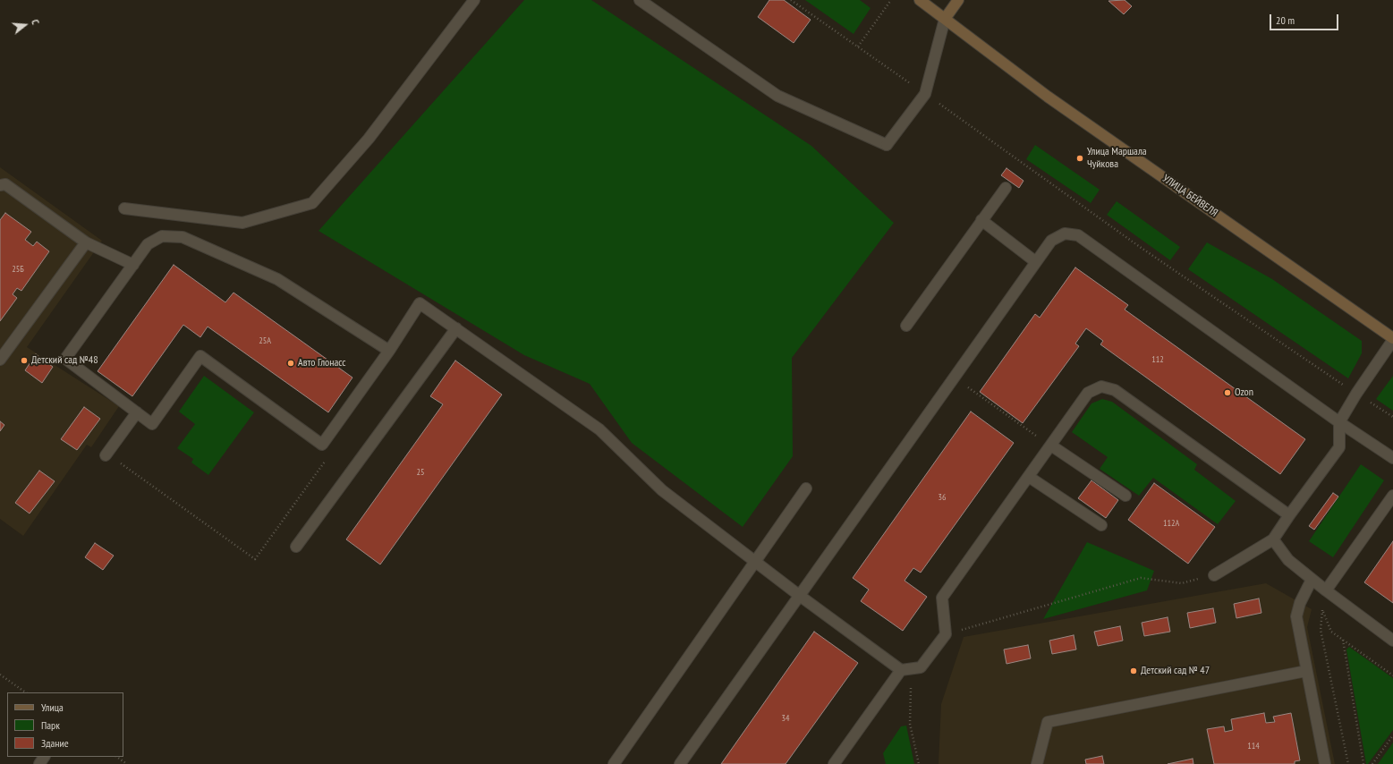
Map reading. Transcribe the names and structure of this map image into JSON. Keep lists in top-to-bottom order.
{
  "streets": {
    "main road": ["УЛИЦА БЕЙВЕЛЯ"]
  },
  "places": [
    "Улица Маршала Чуйкова",
    "Детский сад №48",
    "Авто Глонасс",
    "Ozon",
    "Детский сад № 47"
  ],
  "house_numbers": [
    "25Б",
    "25А",
    "112",
    "25",
    "36",
    "112А",
    "34",
    "114"
  ],
  "legend": ["Улица", "Парк", "Здание"],
  "scale_bar": "20 m",
  "north": "right"
}
